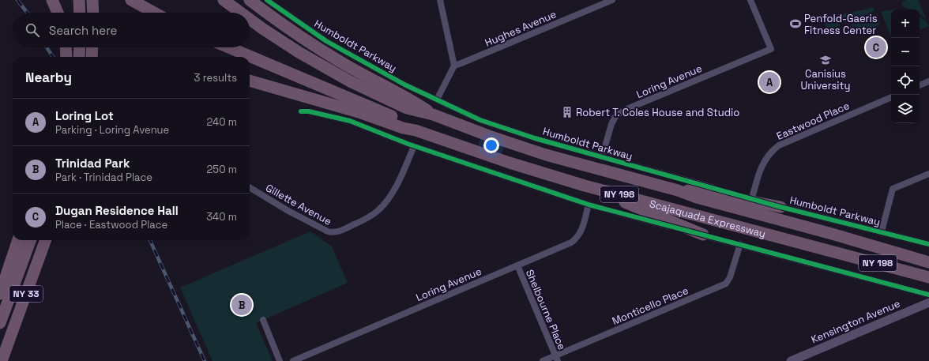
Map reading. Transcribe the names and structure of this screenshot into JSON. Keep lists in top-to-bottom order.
{
  "streets": {
    "highway": ["NY 198", "Scajaquada Expressway", "NY 33"],
    "street": [
      "Hughes Avenue",
      "Humboldt Parkway",
      "Loring Avenue",
      "Eastwood Place",
      "Gillette Avenue",
      "Monticello Place",
      "Shelbourne Place",
      "Kensington Avenue"
    ]
  },
  "crossings": [
    ["Humboldt Parkway", "Loring Avenue"],
    ["Humboldt Parkway", "Eastwood Place"],
    ["Loring Avenue", "Shelbourne Place"],
    ["Monticello Place", "Shelbourne Place"]
  ],
  "places": {
    "sports": ["Penfold-Gaeris Fitness Center"],
    "school or university": ["Canisius University"],
    "building": ["Robert T. Coles House and Studio"]
  },
  "page": {
    "map_buttons": ["+", "−"],
    "search": "Search here",
    "pins": ["C", "A", "B"],
    "heading": ["Nearby", "3 results"],
    "list": [
      {
        "mark": "A",
        "name": "Loring Lot",
        "note": "Parking · Loring Avenue",
        "value": "240 m"
      },
      {
        "mark": "B",
        "name": "Trinidad Park",
        "note": "Park · Trinidad Place",
        "value": "250 m"
      },
      {
        "mark": "C",
        "name": "Dugan Residence Hall",
        "note": "Place · Eastwood Place",
        "value": "340 m"
      }
    ]
  }
}
